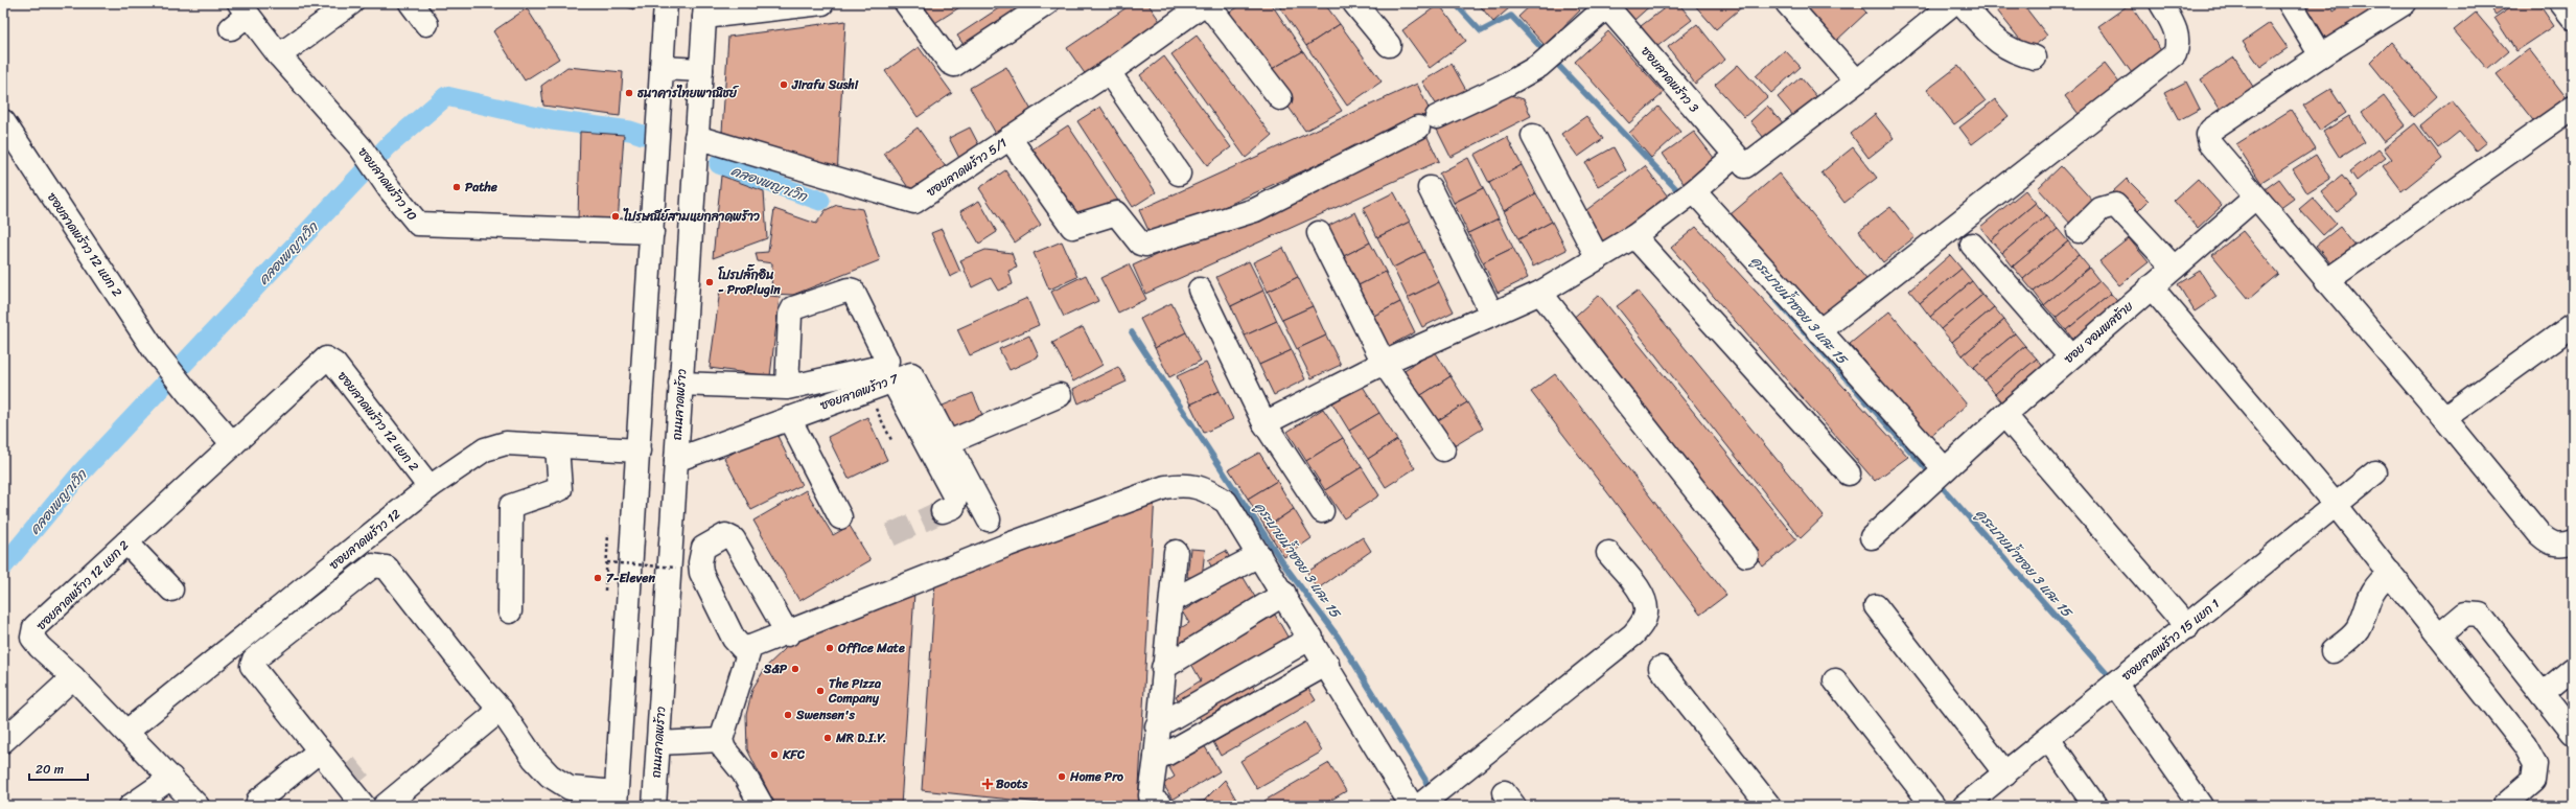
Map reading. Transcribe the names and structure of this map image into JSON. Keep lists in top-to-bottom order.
{
  "streets": {
    "street": [
      "ซอยลาดพร้าว 3",
      "ซอยลาดพร้าว 5/1",
      "ซอยลาดพร้าว 10",
      "ซอยลาดพร้าว 12 แยก 2",
      "ซอย จอมพลซ้าย",
      "ซอยลาดพร้าว 7",
      "ถนนลาดพร้าว",
      "ซอยลาดพร้าว 12",
      "ซอยลาดพร้าว 15 แยก 1"
    ]
  },
  "crossings": [
    ["ซอยลาดพร้าว 5/1", "ถนนลาดพร้าว"],
    ["ซอยลาดพร้าว 12 แยก 2", "ซอยลาดพร้าว 12"],
    ["ซอยลาดพร้าว 7", "ถนนลาดพร้าว"]
  ],
  "water": ["คลองพญาเวิก", "คูระบายน้ำซอย 3 และ 15"],
  "places": {
    "other": [
      "Jirafu Sushi",
      "ธนาคารไทยพาณิชย์",
      "Pathe",
      "ไปรษณีย์สามแยกลาดพร้าว",
      "โปรปลั๊กอิน - ProPlugin",
      "7-Eleven",
      "Office Mate",
      "S&P",
      "The Pizza Company",
      "Swensen's",
      "MR D.I.Y.",
      "KFC",
      "Home Pro"
    ],
    "health": ["Boots"]
  },
  "scale_bar": "20 m"
}
